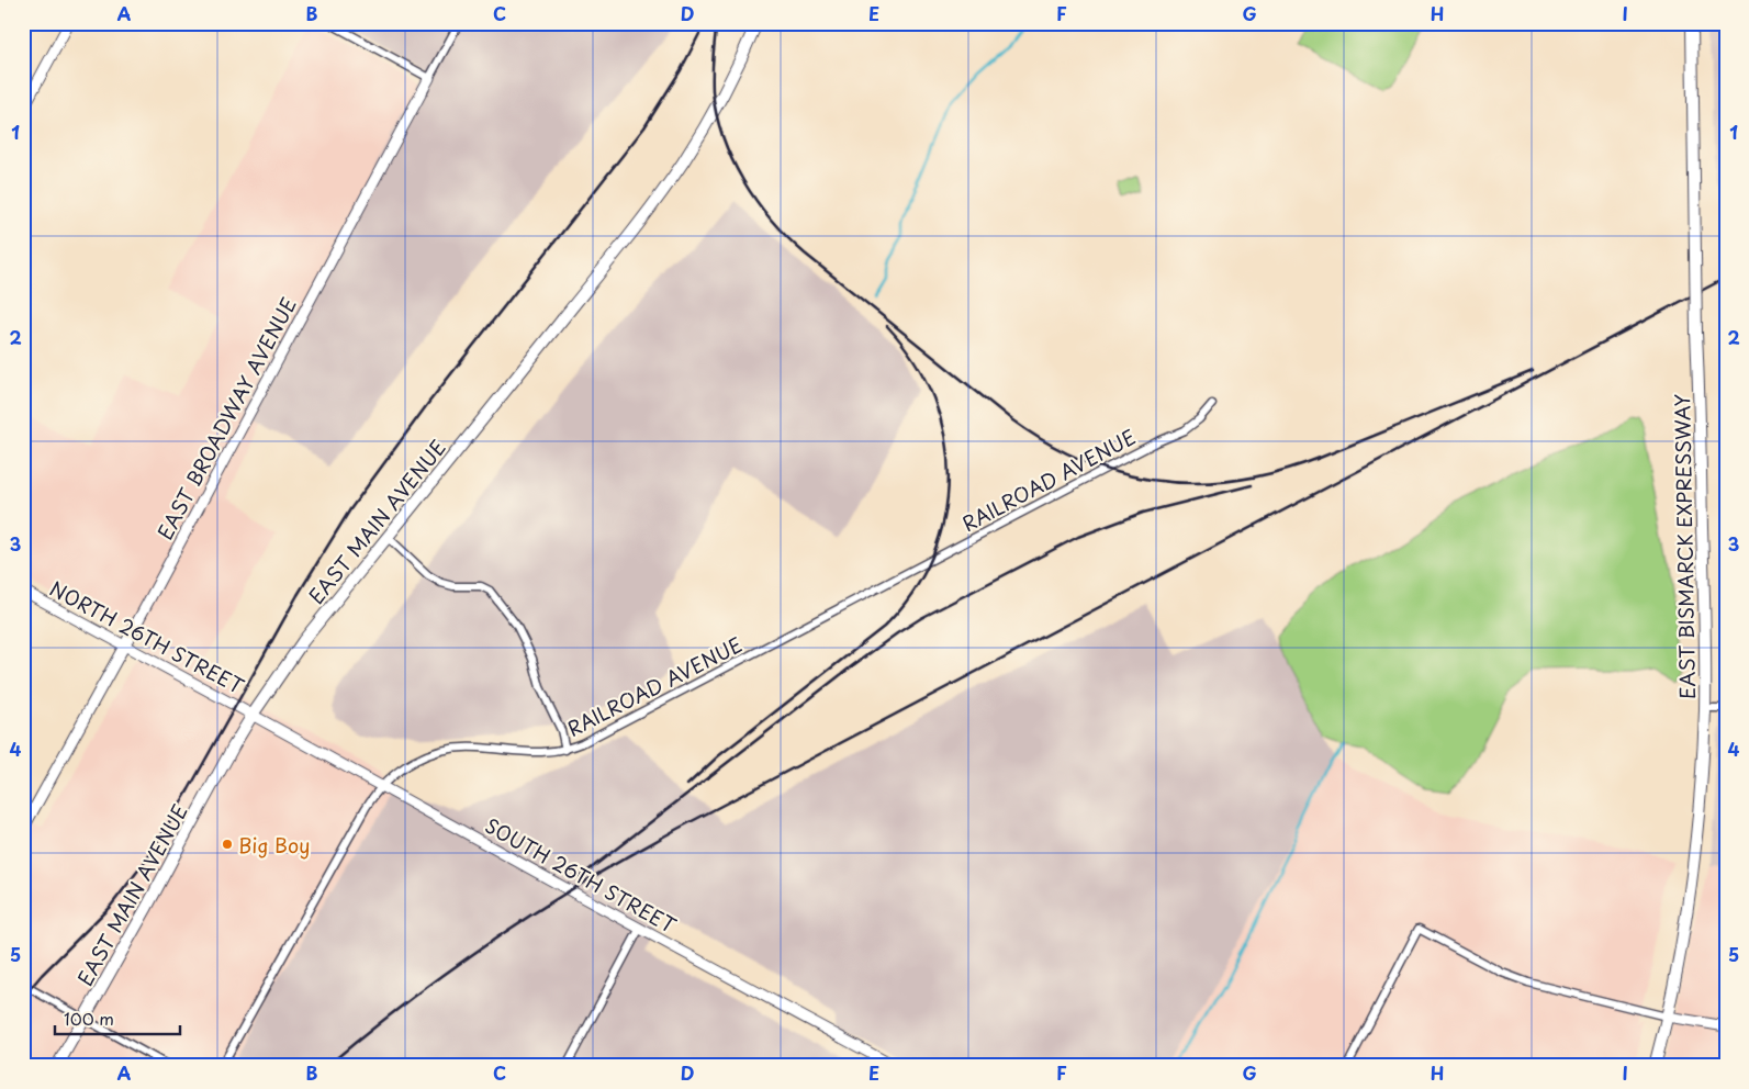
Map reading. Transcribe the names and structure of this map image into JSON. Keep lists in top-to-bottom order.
{
  "streets": {
    "main road": ["EAST MAIN AVENUE", "EAST BISMARCK EXPRESSWAY"],
    "street": [
      "EAST BROADWAY AVENUE",
      "RAILROAD AVENUE",
      "NORTH 26TH STREET",
      "SOUTH 26TH STREET"
    ]
  },
  "crossings": [
    ["EAST BROADWAY AVENUE", "NORTH 26TH STREET"],
    ["RAILROAD AVENUE", "SOUTH 26TH STREET"],
    ["EAST MAIN AVENUE", "NORTH 26TH STREET"],
    ["EAST MAIN AVENUE", "SOUTH 26TH STREET"],
    ["NORTH 26TH STREET", "SOUTH 26TH STREET"]
  ],
  "places": ["Big Boy"],
  "scale_bar": "100 m",
  "grid": {
    "columns": [
      "A",
      "B",
      "C",
      "D",
      "E",
      "F",
      "G",
      "H",
      "I"
    ],
    "rows": [
      "1",
      "2",
      "3",
      "4",
      "5"
    ]
  }
}
